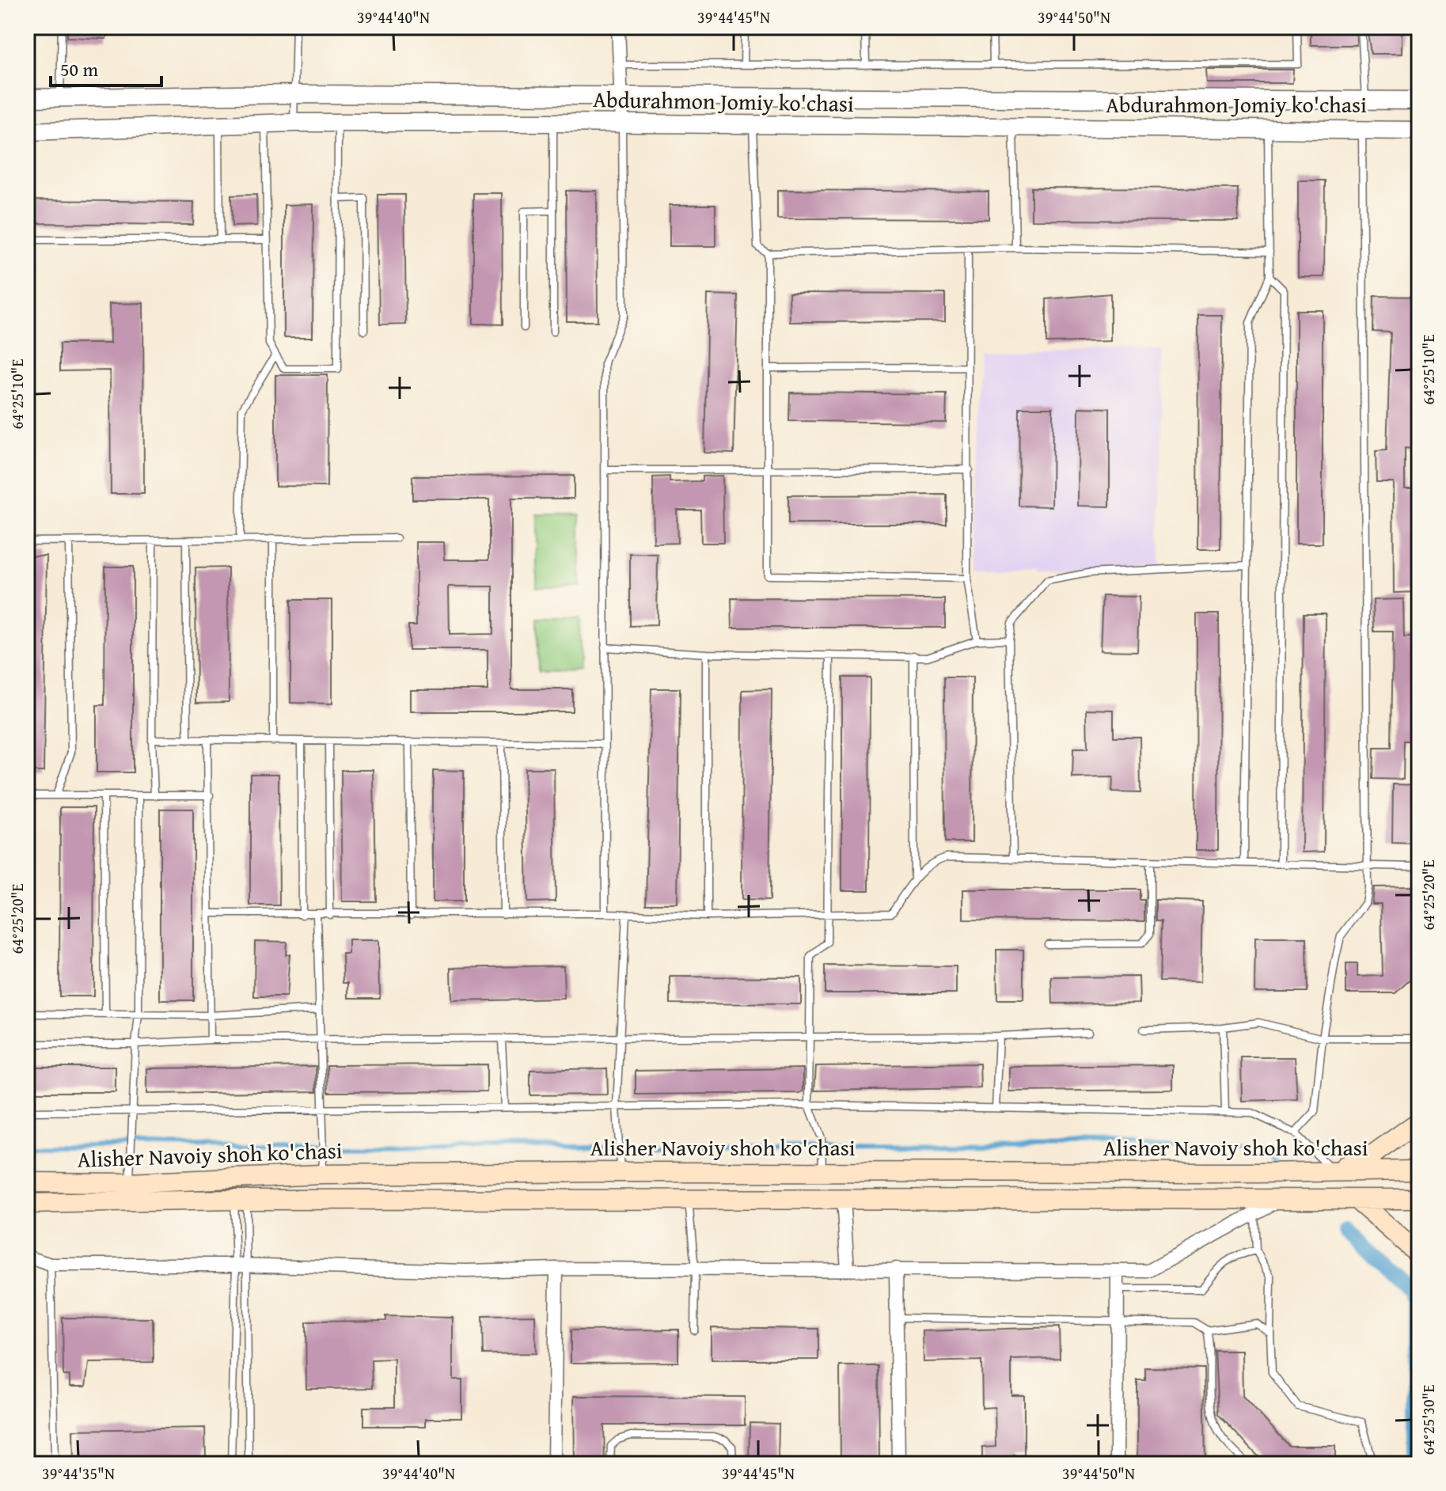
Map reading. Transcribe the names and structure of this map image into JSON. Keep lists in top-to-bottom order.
{
  "streets": {
    "main road": ["Alisher Navoiy shoh ko'chasi"],
    "street": ["Abdurahmon Jomiy ko'chasi"]
  },
  "scale_bar": "50 m",
  "coordinates": [
    "39°44'40\"N",
    "39°44'45\"N",
    "39°44'50\"N",
    "64°25'10\"E",
    "64°25'20\"E",
    "64°25'30\"E",
    "39°44'35\"N"
  ]
}
